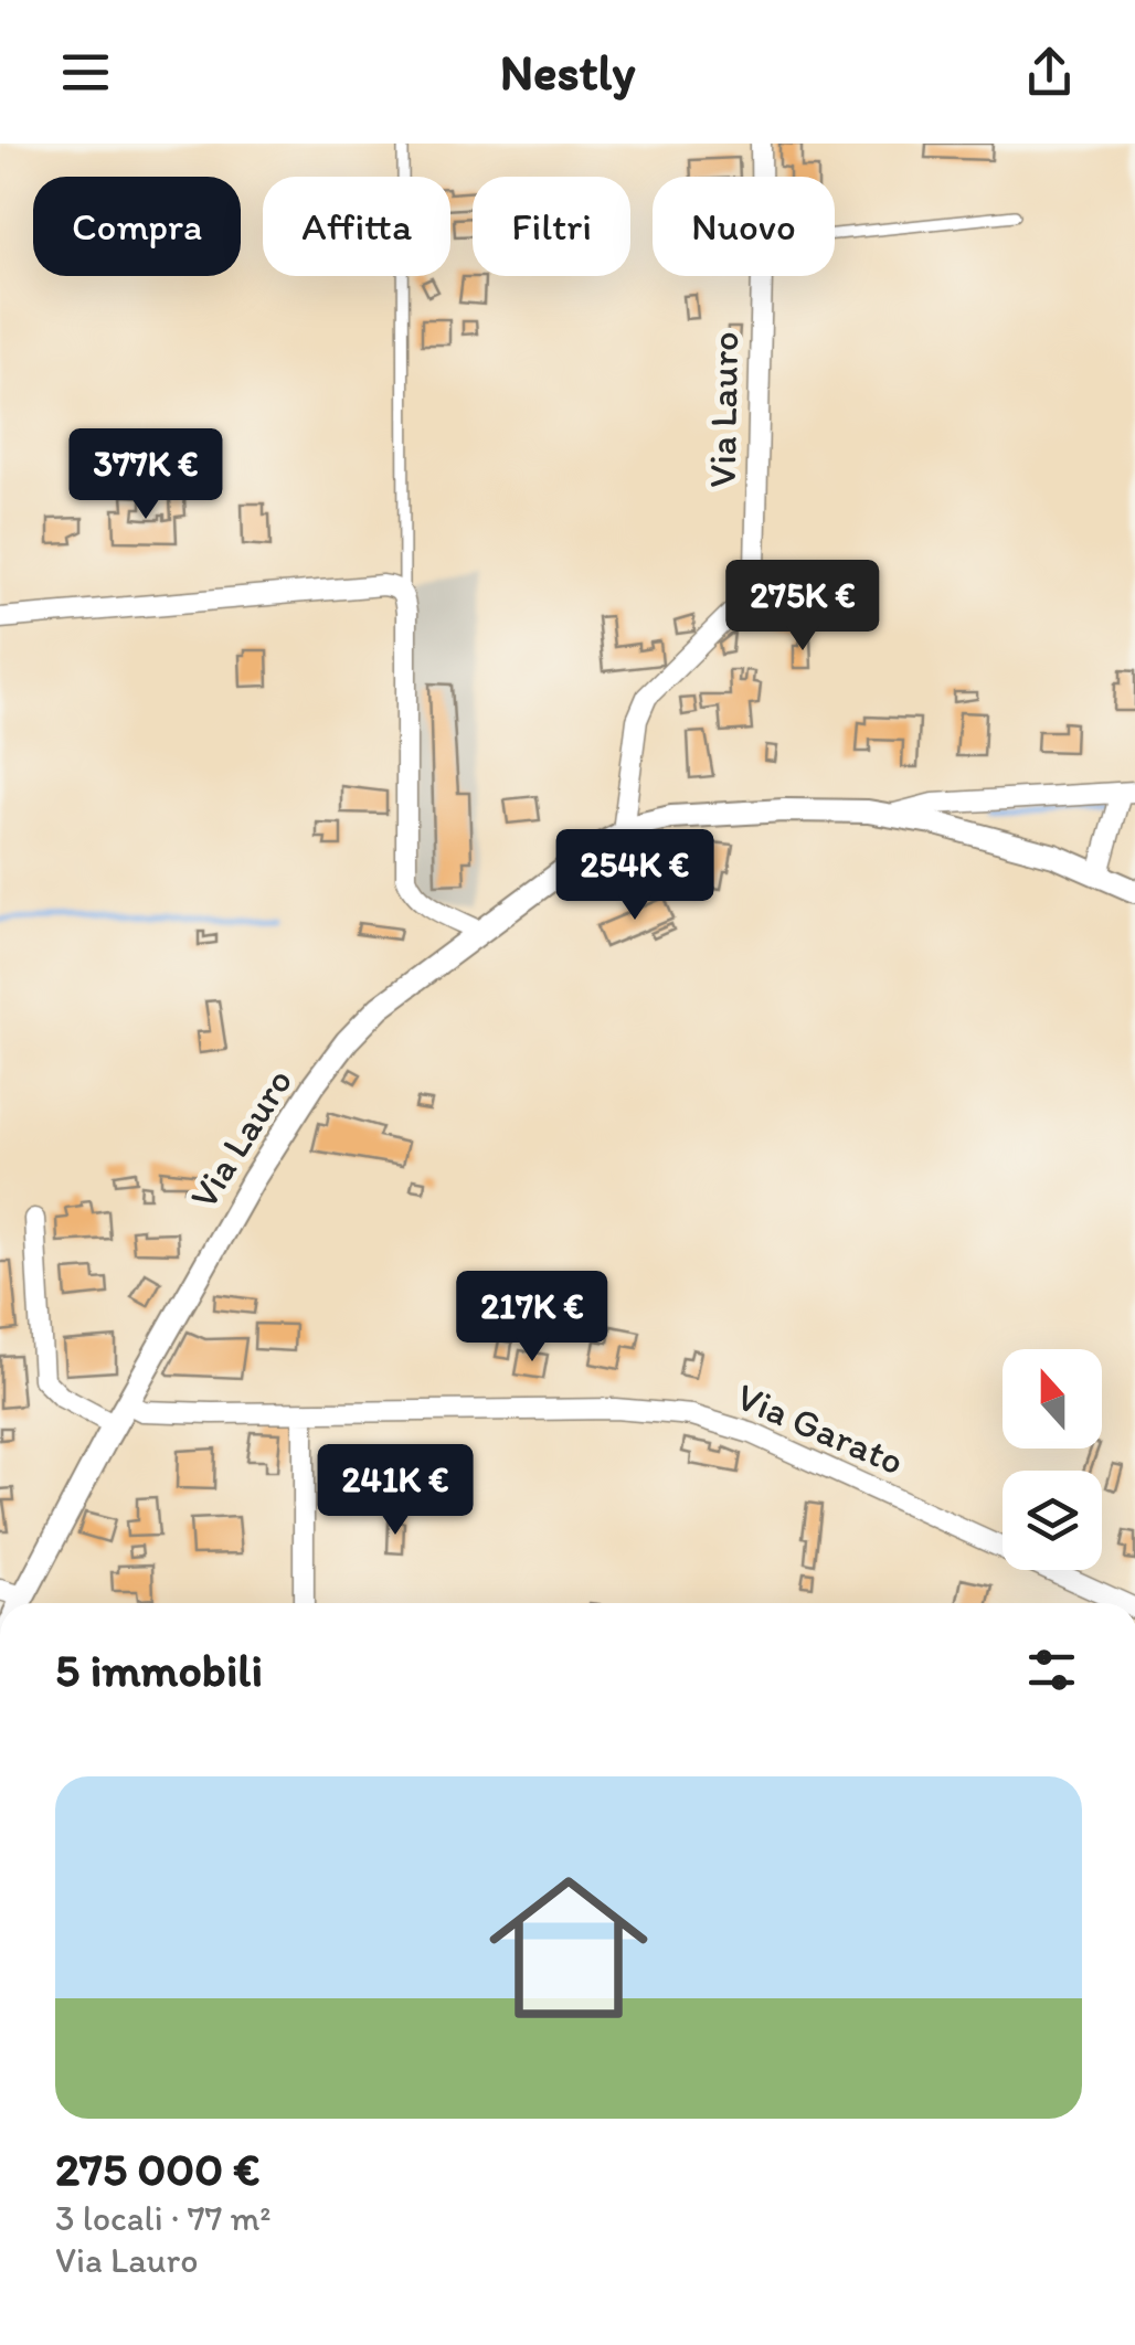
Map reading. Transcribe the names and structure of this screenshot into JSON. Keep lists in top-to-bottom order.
{
  "streets": {
    "street": ["Via Lauro", "Via Garato"]
  },
  "crossings": [
    ["Via Lauro", "Via Garato"]
  ],
  "north": "top",
  "page": {
    "header": "Nestly",
    "chip": [
      "Compra",
      "Affitta",
      "Filtri",
      "Nuovo"
    ],
    "price": [
      "377K €",
      "275K €",
      "254K €",
      "217K €",
      "241K €"
    ],
    "heading": "5 immobili",
    "list": [
      {
        "name": "275 000 €",
        "note": "3 locali · 77 m² · Via Lauro"
      }
    ]
  }
}
